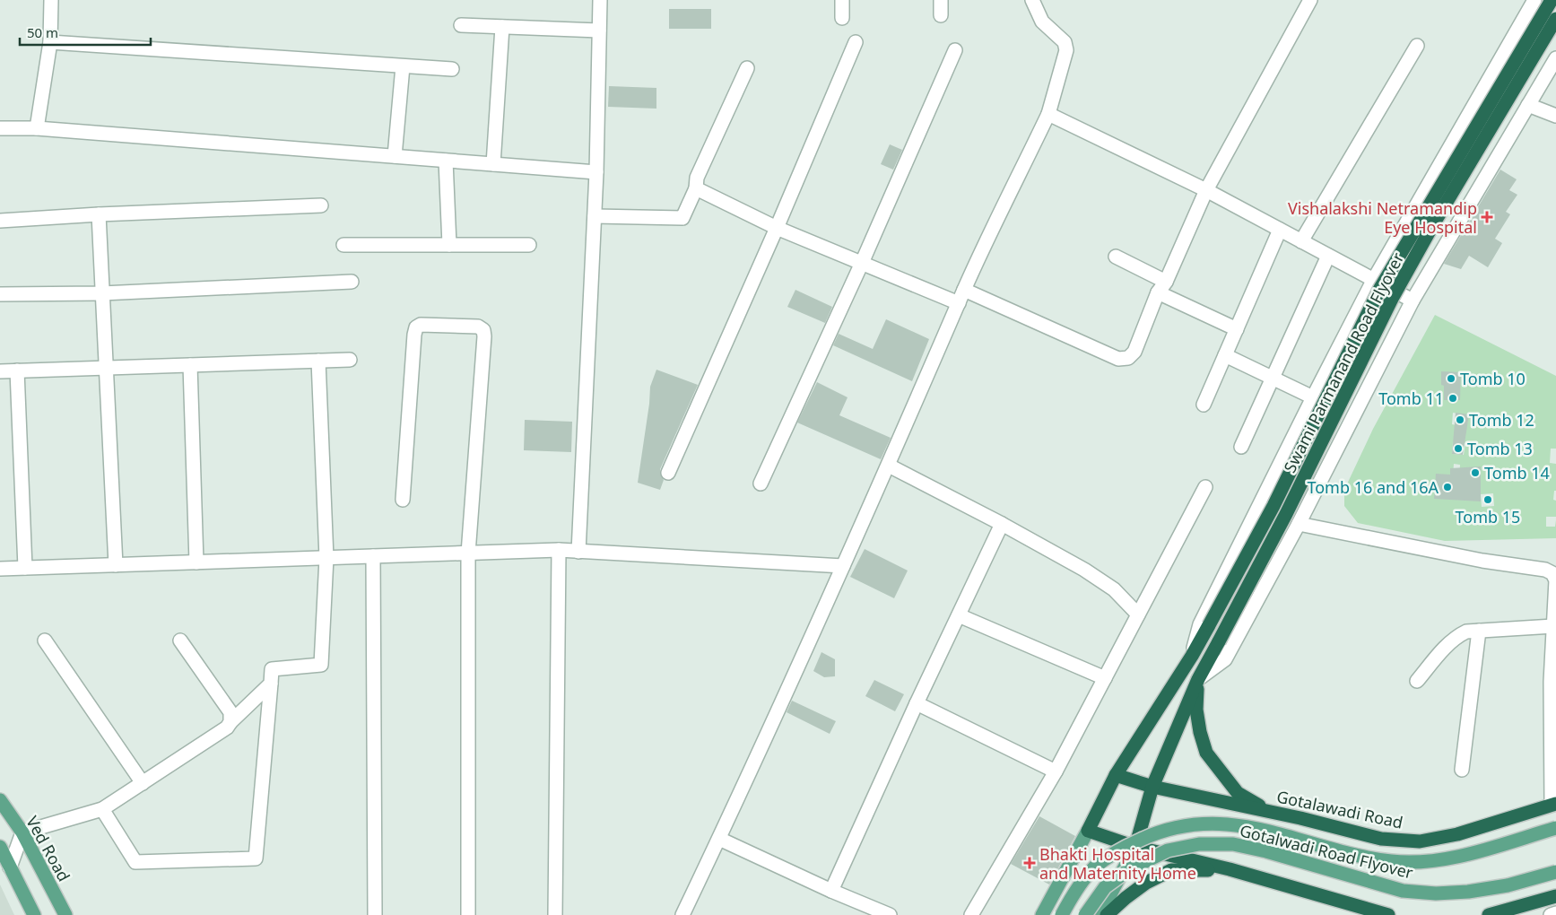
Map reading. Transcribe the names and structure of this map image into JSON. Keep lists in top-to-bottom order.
{
  "streets": {
    "highway": ["Swami Parmanand Road Flyover", "Gotalawadi Road"],
    "main road": ["Ved Road", "Gotalwadi Road Flyover"]
  },
  "crossings": [
    ["Swami Parmanand Road Flyover", "Gotalawadi Road"]
  ],
  "places": {
    "health": ["Vishalakshi Netramandip Eye Hospital", "Bhakti Hospital and Maternity Home"],
    "other": [
      "Tomb 10",
      "Tomb 11",
      "Tomb 12",
      "Tomb 13",
      "Tomb 14",
      "Tomb 16 and 16A",
      "Tomb 15"
    ]
  },
  "scale_bar": "50 m"
}
